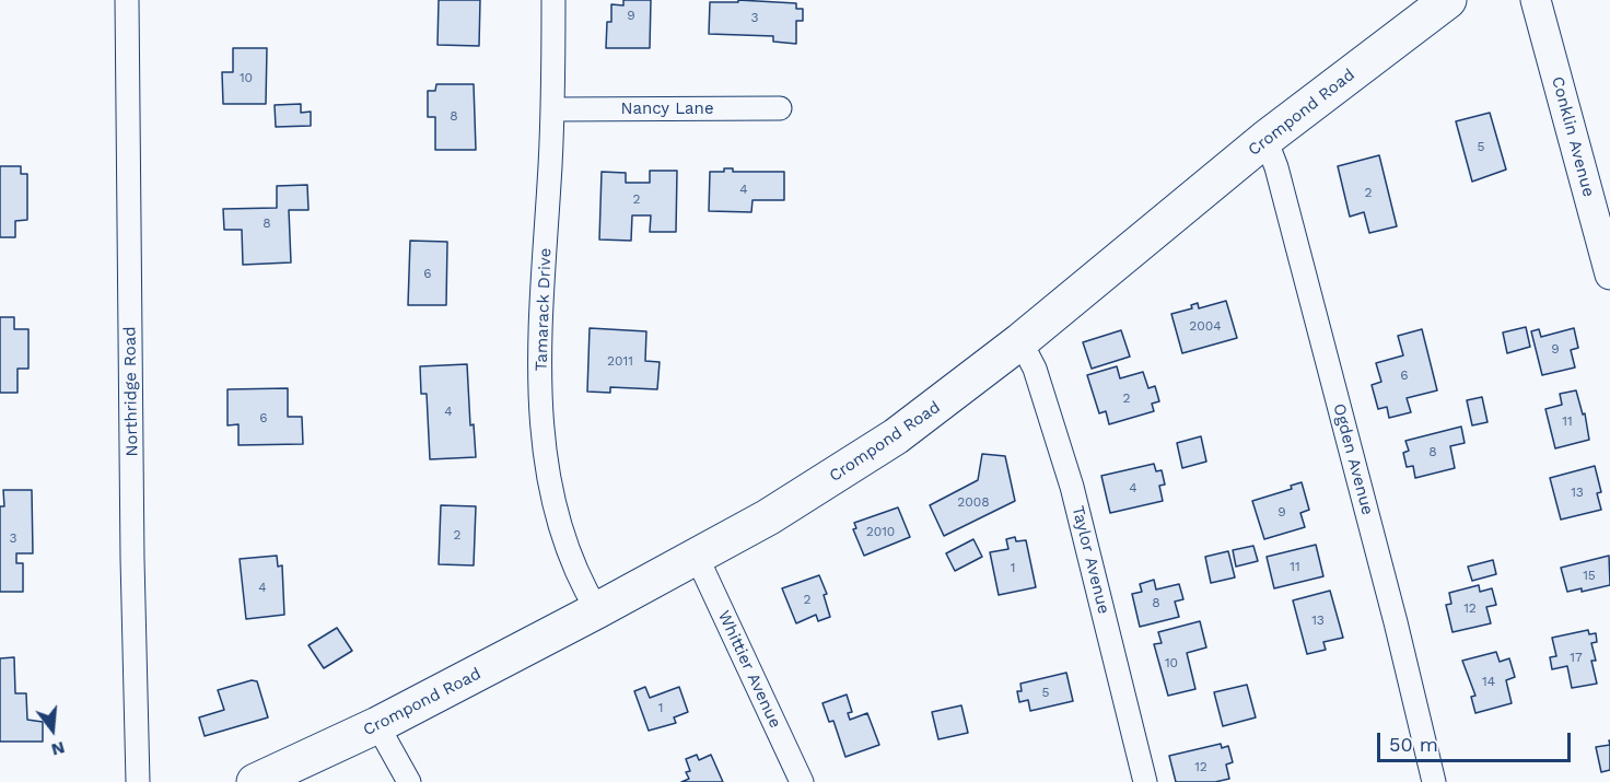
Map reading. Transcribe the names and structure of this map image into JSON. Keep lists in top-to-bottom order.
{
  "streets": {
    "main road": ["Crompond Road"],
    "street": [
      "Nancy Lane",
      "Conklin Avenue",
      "Tamarack Drive",
      "Northridge Road",
      "Ogden Avenue",
      "Taylor Avenue",
      "Whittier Avenue"
    ]
  },
  "crossings": [
    ["Nancy Lane", "Tamarack Drive"],
    ["Crompond Road", "Tamarack Drive"],
    ["Crompond Road", "Ogden Avenue"],
    ["Crompond Road", "Taylor Avenue"],
    ["Crompond Road", "Whittier Avenue"]
  ],
  "house_numbers": [
    "9",
    "3",
    "10",
    "8",
    "5",
    "4",
    "2",
    "2",
    "8",
    "6",
    "2004",
    "9",
    "2011",
    "6",
    "2",
    "4",
    "6",
    "11",
    "8",
    "4",
    "13",
    "2008",
    "9",
    "2010",
    "2",
    "3",
    "11",
    "1",
    "15",
    "4",
    "2",
    "8",
    "12",
    "13",
    "17",
    "10",
    "14",
    "5",
    "1",
    "12"
  ],
  "scale_bar": "50 m",
  "north": "bottom"
}
